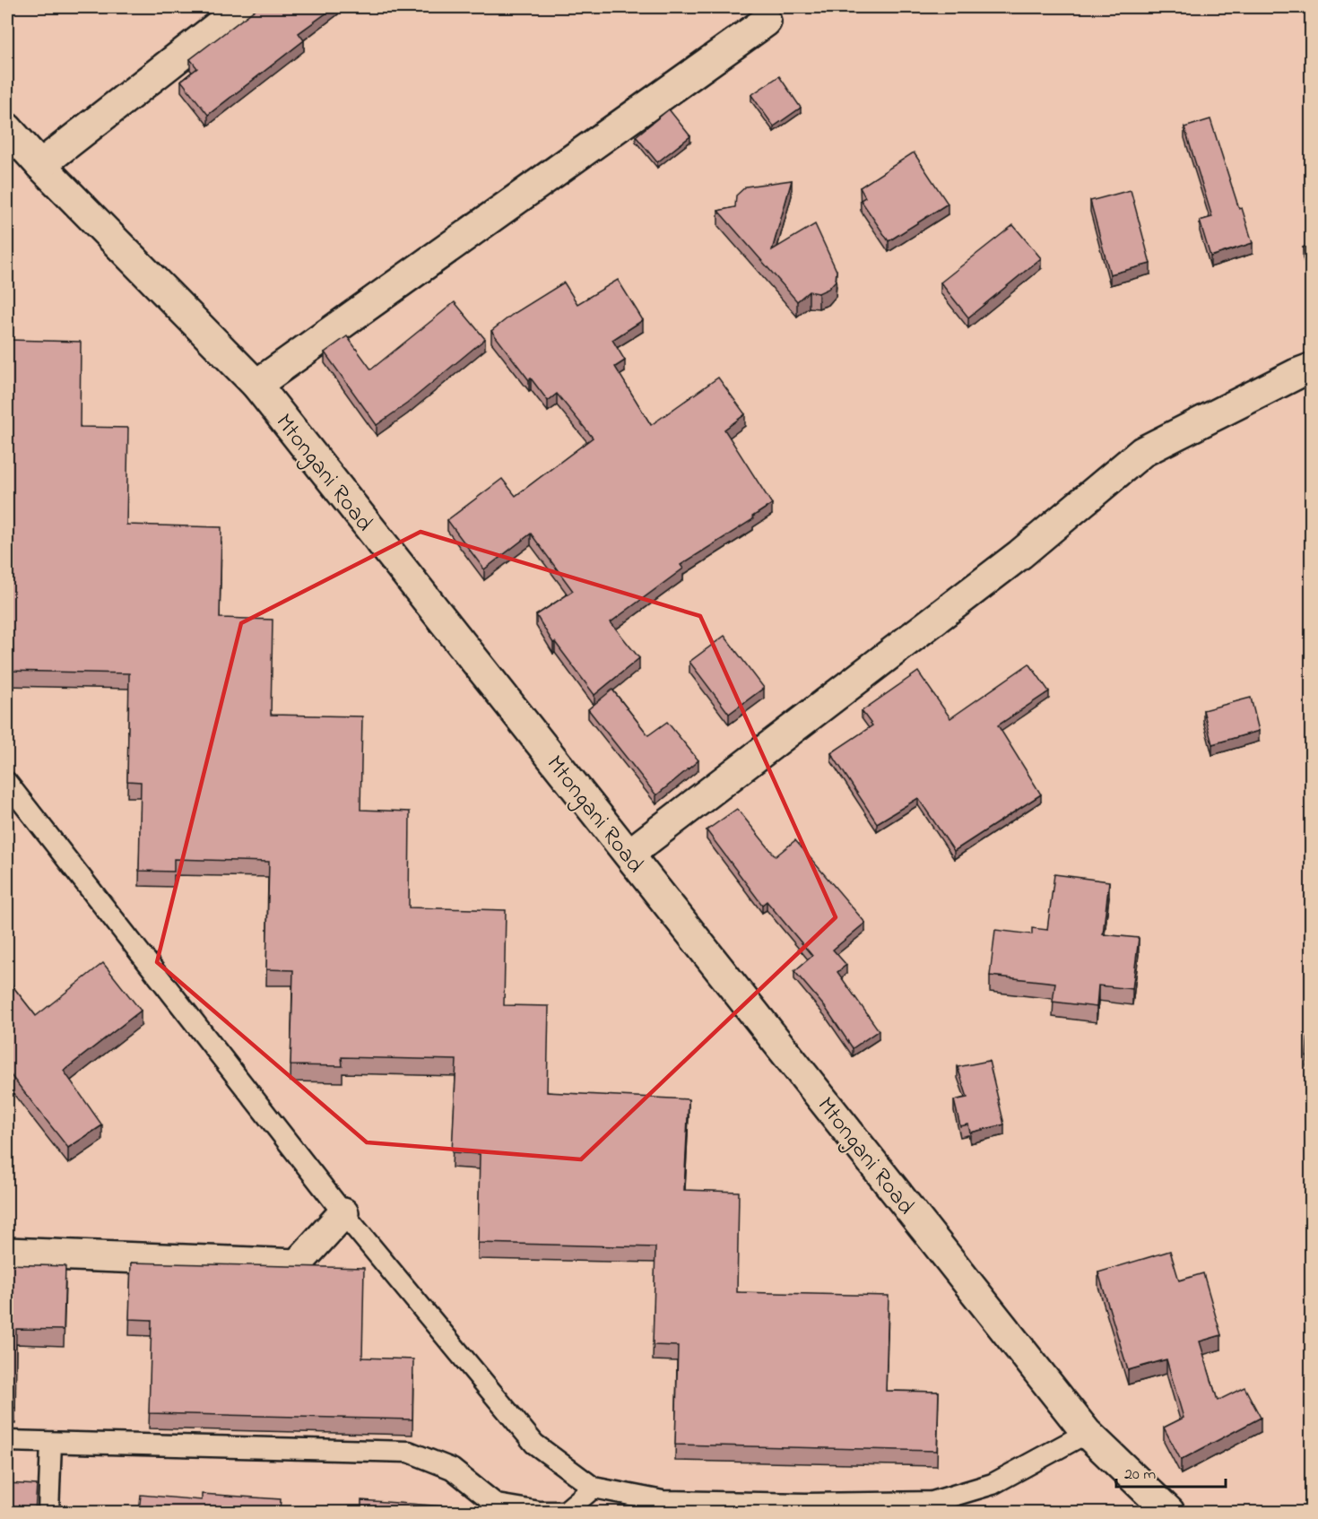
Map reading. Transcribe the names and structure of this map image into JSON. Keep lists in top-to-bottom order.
{
  "streets": {
    "street": ["Mtongani Road"]
  },
  "scale_bar": "20 m"
}
